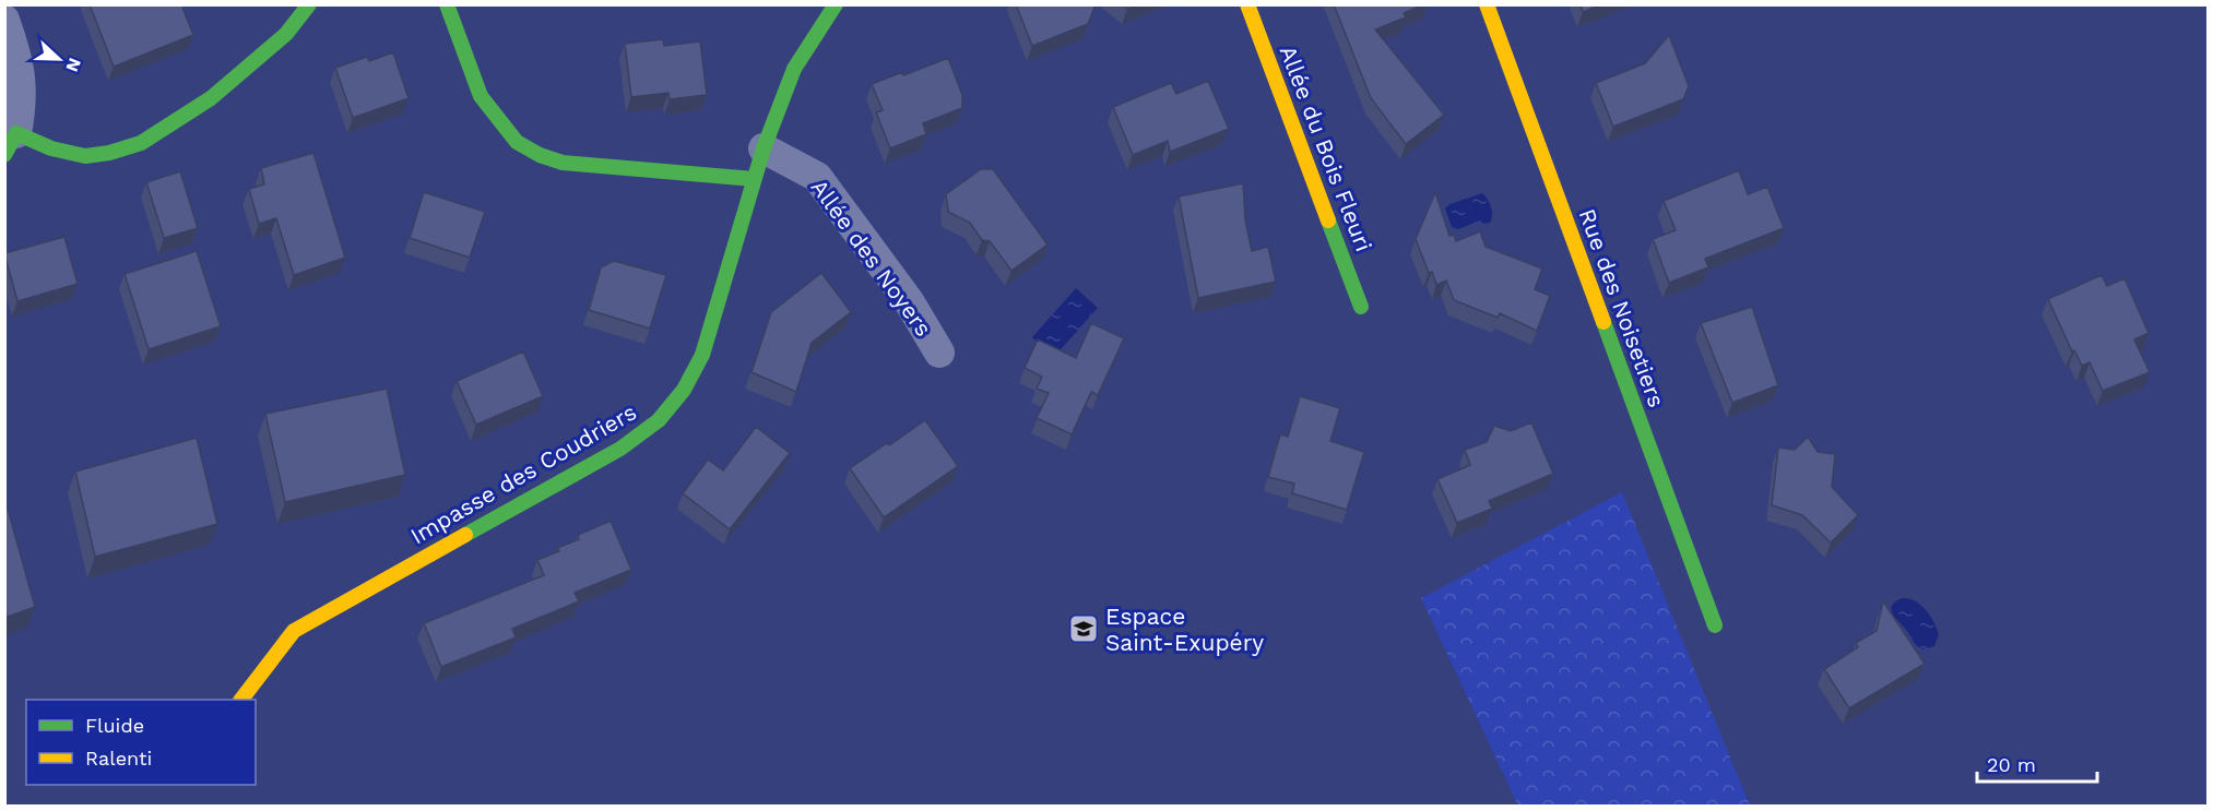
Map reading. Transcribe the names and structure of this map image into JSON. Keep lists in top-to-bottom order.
{
  "streets": {
    "street": [
      "Allée du Bois Fleuri",
      "Allée des Noyers",
      "Rue des Noisetiers",
      "Impasse des Coudriers"
    ]
  },
  "crossings": [
    ["Allée des Noyers", "Impasse des Coudriers"]
  ],
  "places": {
    "school or university": ["Espace Saint-Exupéry"]
  },
  "legend": ["Fluide", "Ralenti"],
  "scale_bar": "20 m",
  "north": "right"
}
